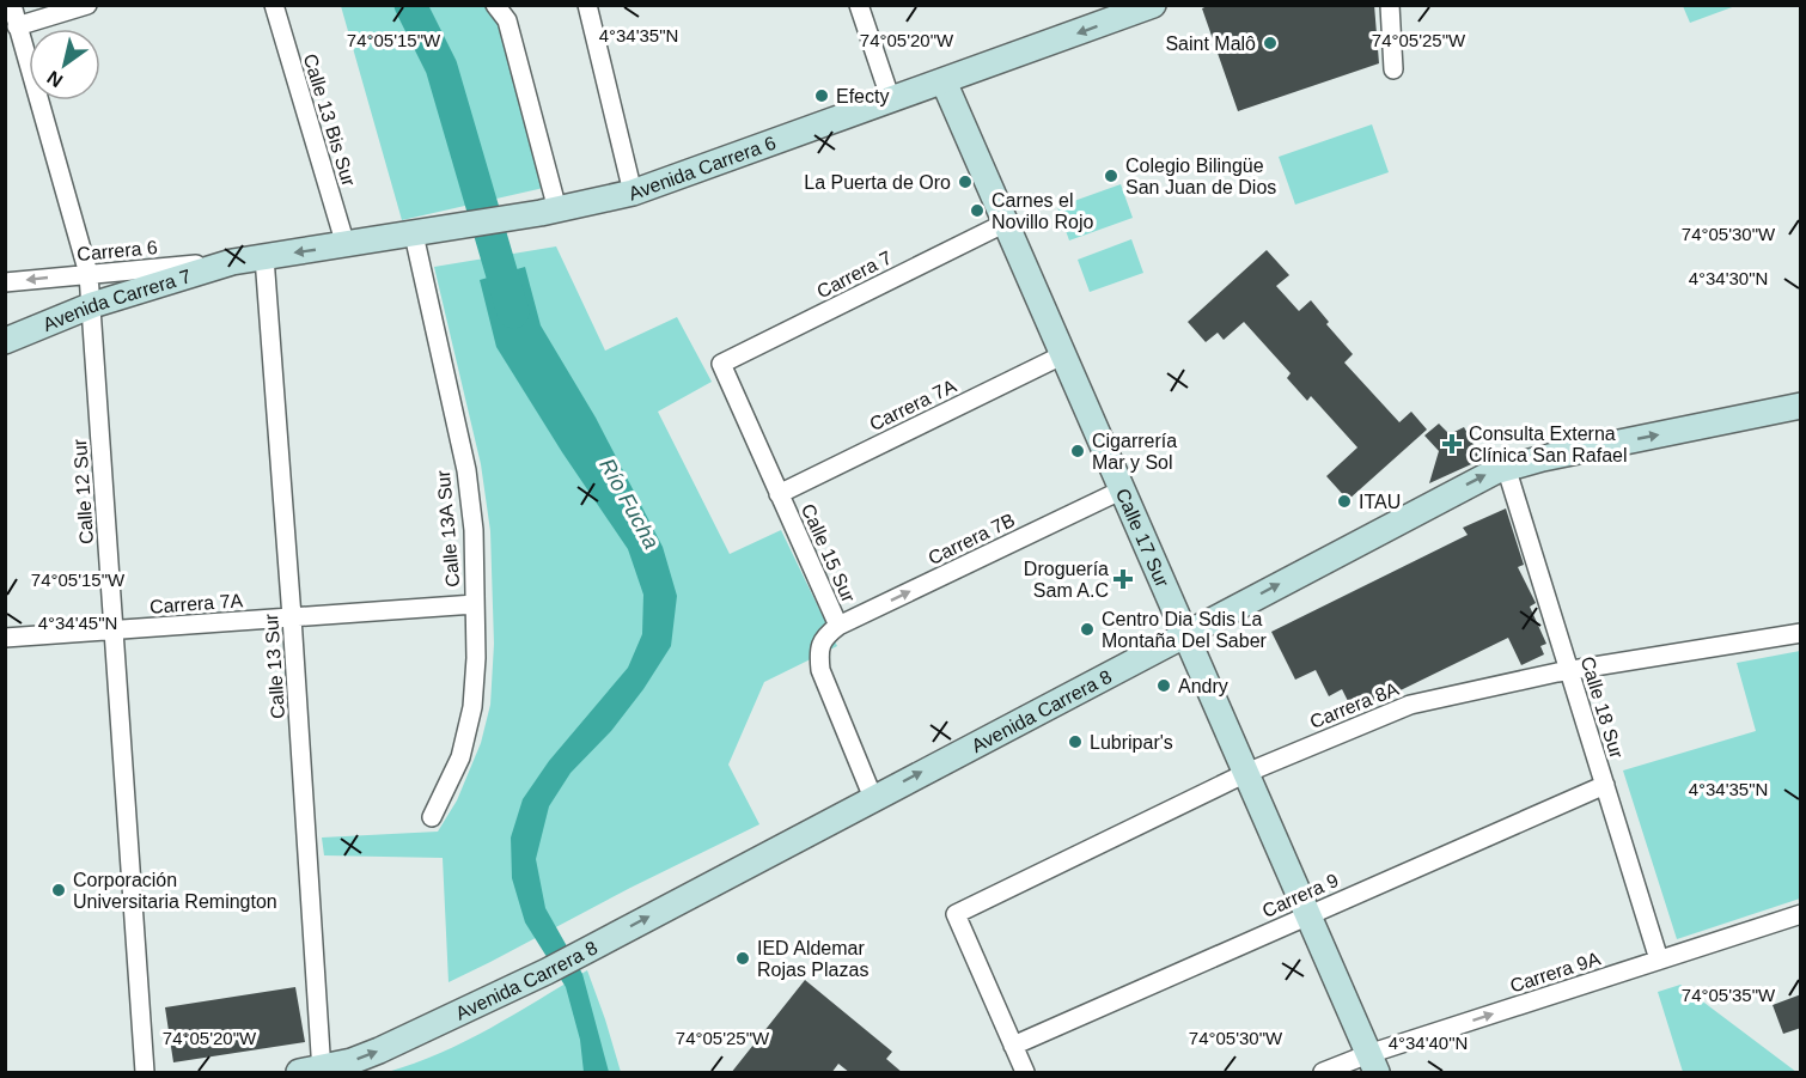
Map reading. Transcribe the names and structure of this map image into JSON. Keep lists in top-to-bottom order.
{
  "streets": {
    "main road": [
      "Avenida Carrera 6",
      "Avenida Carrera 7",
      "Calle 17 Sur",
      "Avenida Carrera 8"
    ],
    "street": [
      "Calle 13 Bis Sur",
      "Carrera 6",
      "Carrera 7",
      "Carrera 7A",
      "Calle 12 Sur",
      "Calle 13A Sur",
      "Carrera 7B",
      "Calle 15 Sur",
      "Calle 13 Sur",
      "Carrera 8A",
      "Calle 18 Sur",
      "Carrera 9",
      "Carrera 9A"
    ]
  },
  "crossings": [
    ["Calle 13 Bis Sur", "Avenida Carrera 6"],
    ["Avenida Carrera 6", "Carrera 6"],
    ["Avenida Carrera 6", "Avenida Carrera 7"],
    ["Avenida Carrera 6", "Calle 13A Sur"],
    ["Avenida Carrera 6", "Calle 17 Sur"],
    ["Avenida Carrera 6", "Calle 13 Sur"],
    ["Carrera 6", "Avenida Carrera 7"],
    ["Carrera 6", "Calle 12 Sur"],
    ["Carrera 7", "Calle 17 Sur"],
    ["Carrera 7", "Calle 15 Sur"],
    ["Avenida Carrera 7", "Calle 12 Sur"],
    ["Carrera 7A", "Calle 12 Sur"],
    ["Carrera 7A", "Calle 13A Sur"],
    ["Carrera 7A", "Calle 17 Sur"],
    ["Carrera 7A", "Calle 15 Sur"],
    ["Carrera 7A", "Calle 13 Sur"],
    ["Calle 17 Sur", "Carrera 7B"],
    ["Calle 17 Sur", "Carrera 8A"],
    ["Calle 17 Sur", "Avenida Carrera 8"],
    ["Calle 17 Sur", "Carrera 9"],
    ["Calle 17 Sur", "Carrera 9A"],
    ["Carrera 7B", "Calle 15 Sur"],
    ["Calle 15 Sur", "Avenida Carrera 8"],
    ["Calle 13 Sur", "Avenida Carrera 8"],
    ["Carrera 8A", "Calle 18 Sur"],
    ["Carrera 8A", "Carrera 9"],
    ["Calle 18 Sur", "Avenida Carrera 8"],
    ["Calle 18 Sur", "Carrera 9"],
    ["Calle 18 Sur", "Carrera 9A"]
  ],
  "one_way": [
    "Carrera 6",
    "Carrera 7B",
    "Avenida Carrera 8",
    "Carrera 9A"
  ],
  "water": ["Río Fucha"],
  "places": {
    "other": [
      "Saint Malô",
      "Efecty",
      "Colegio Bilingüe San Juan de Dios",
      "La Puerta de Oro",
      "Carnes el Novillo Rojo",
      "Cigarrería Mar y Sol",
      "ITAU",
      "Centro Dia Sdis La Montaña Del Saber",
      "Andry",
      "Lubripar's",
      "Corporación Universitaria Remington",
      "IED Aldemar Rojas Plazas"
    ],
    "health": ["Consulta Externa Clínica San Rafael", "Droguería Sam A.C"]
  },
  "north": "bottom left",
  "coordinates": [
    "4°34'35\"N",
    "74°05'15\"W",
    "74°05'20\"W",
    "74°05'25\"W",
    "74°05'30\"W",
    "4°34'30\"N",
    "4°34'45\"N",
    "74°05'35\"W",
    "4°34'40\"N"
  ]
}
